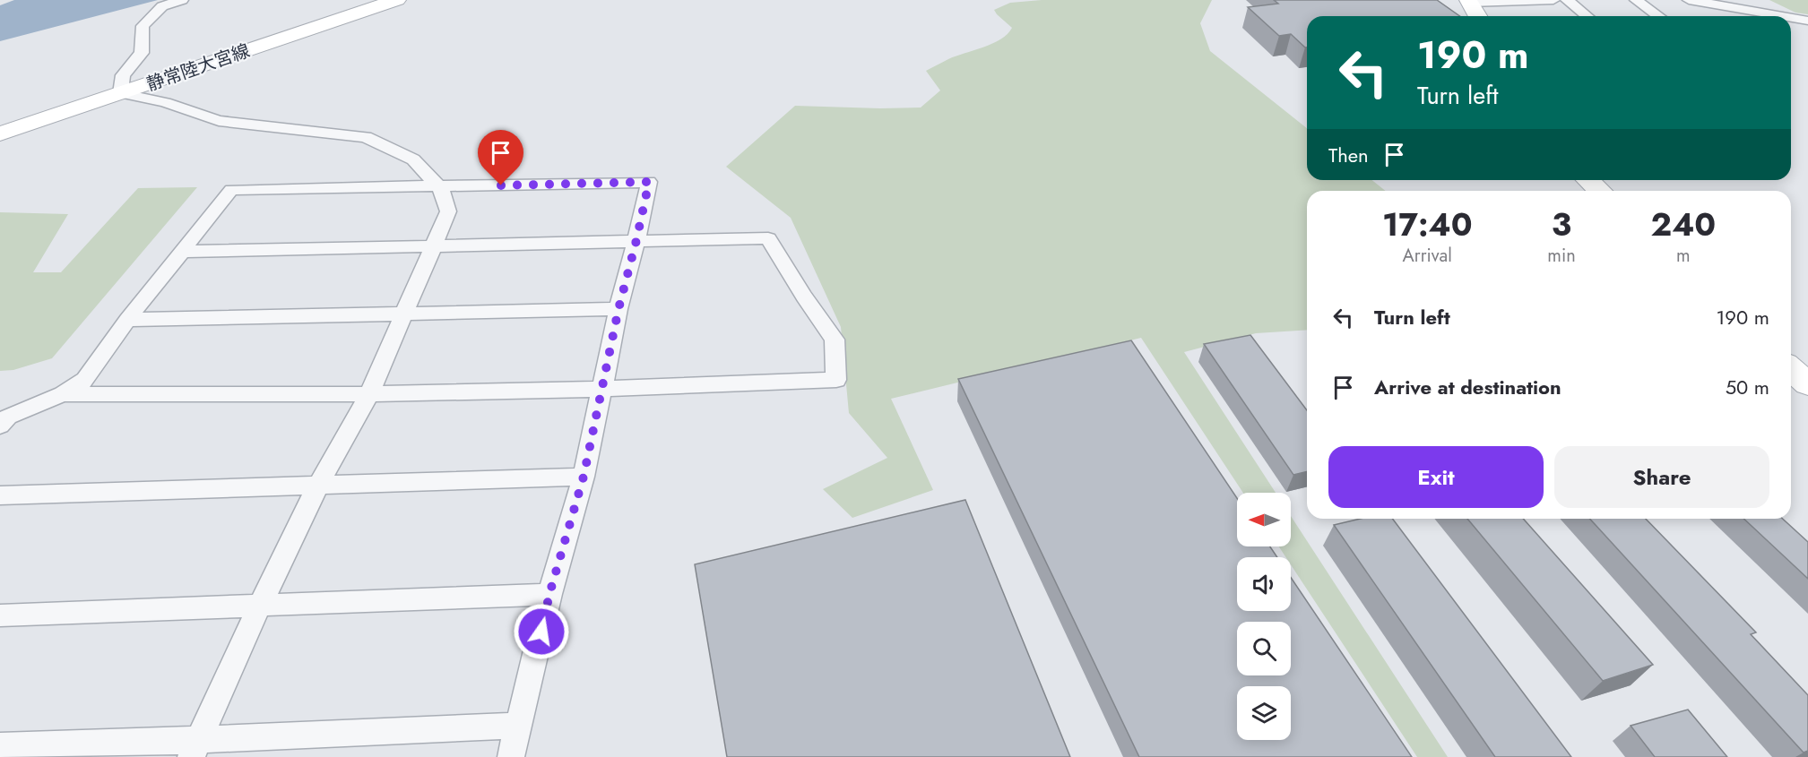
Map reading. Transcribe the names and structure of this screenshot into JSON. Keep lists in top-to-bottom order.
{
  "streets": {
    "main road": ["静常陸大宮線"]
  },
  "north": "left",
  "page": {
    "turn": ["190 m", "Turn left"],
    "then": "Then",
    "eta": [
      "17:40",
      "Arrival",
      "3",
      "min",
      "240",
      "m"
    ],
    "list": [
      {
        "name": "Turn left",
        "value": "190 m"
      },
      {
        "name": "Arrive at destination",
        "value": "50 m"
      }
    ],
    "buttons": ["Exit", "Share"]
  }
}
